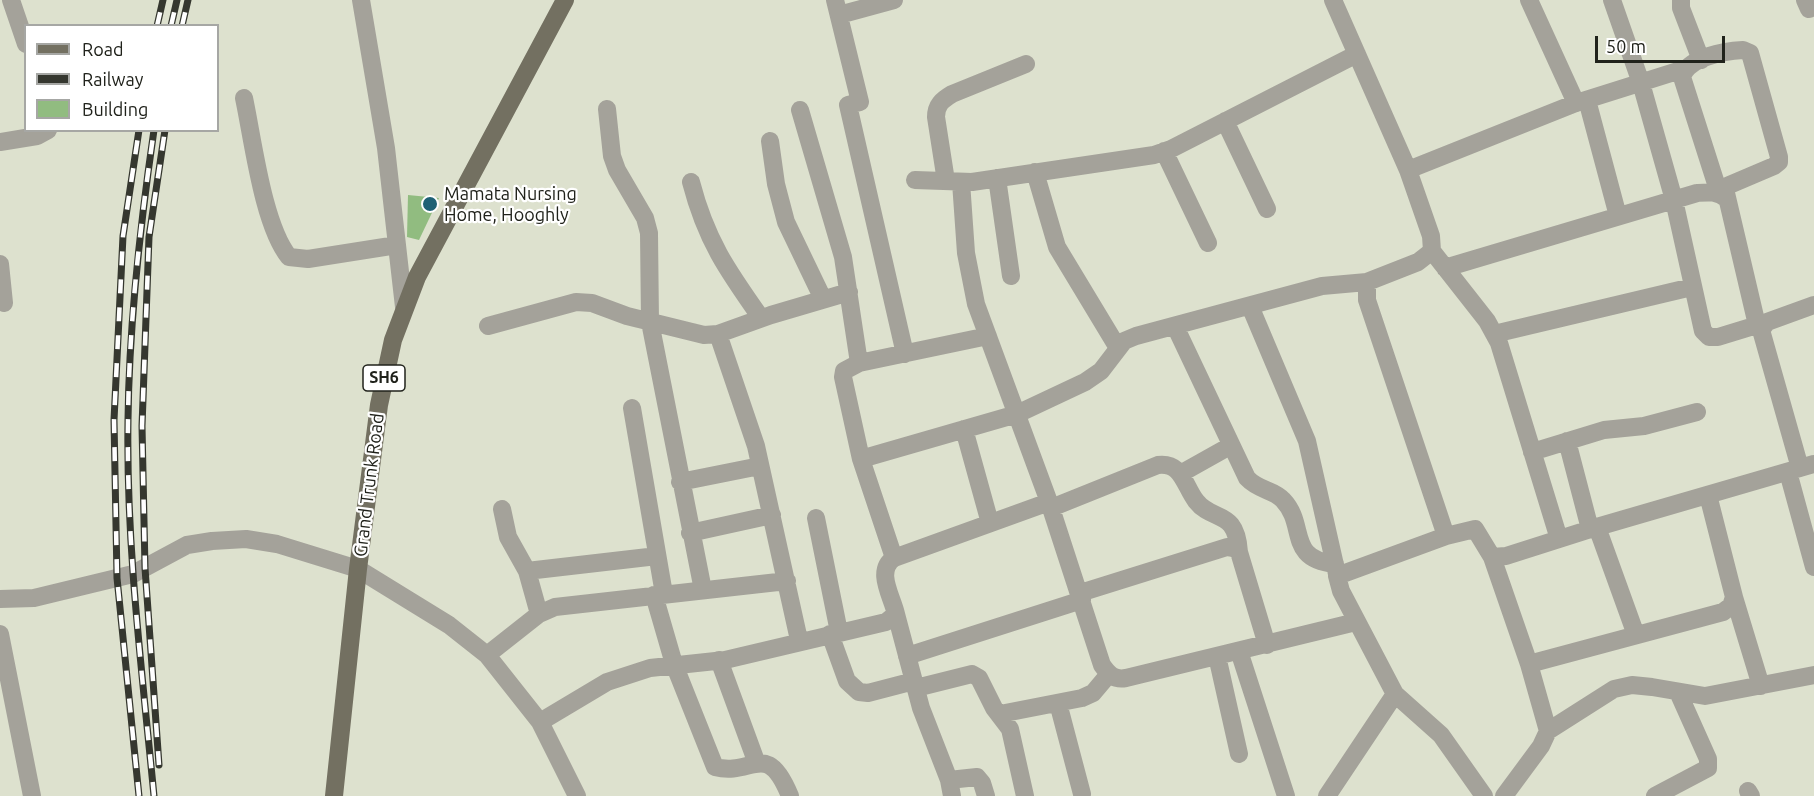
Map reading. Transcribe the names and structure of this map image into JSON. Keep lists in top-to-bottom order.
{
  "streets": {
    "main road": ["SH6", "Grand Trunk Road"]
  },
  "places": ["Mamata Nursing Home, Hooghly"],
  "legend": ["Road", "Railway", "Building"],
  "scale_bar": "50 m"
}
